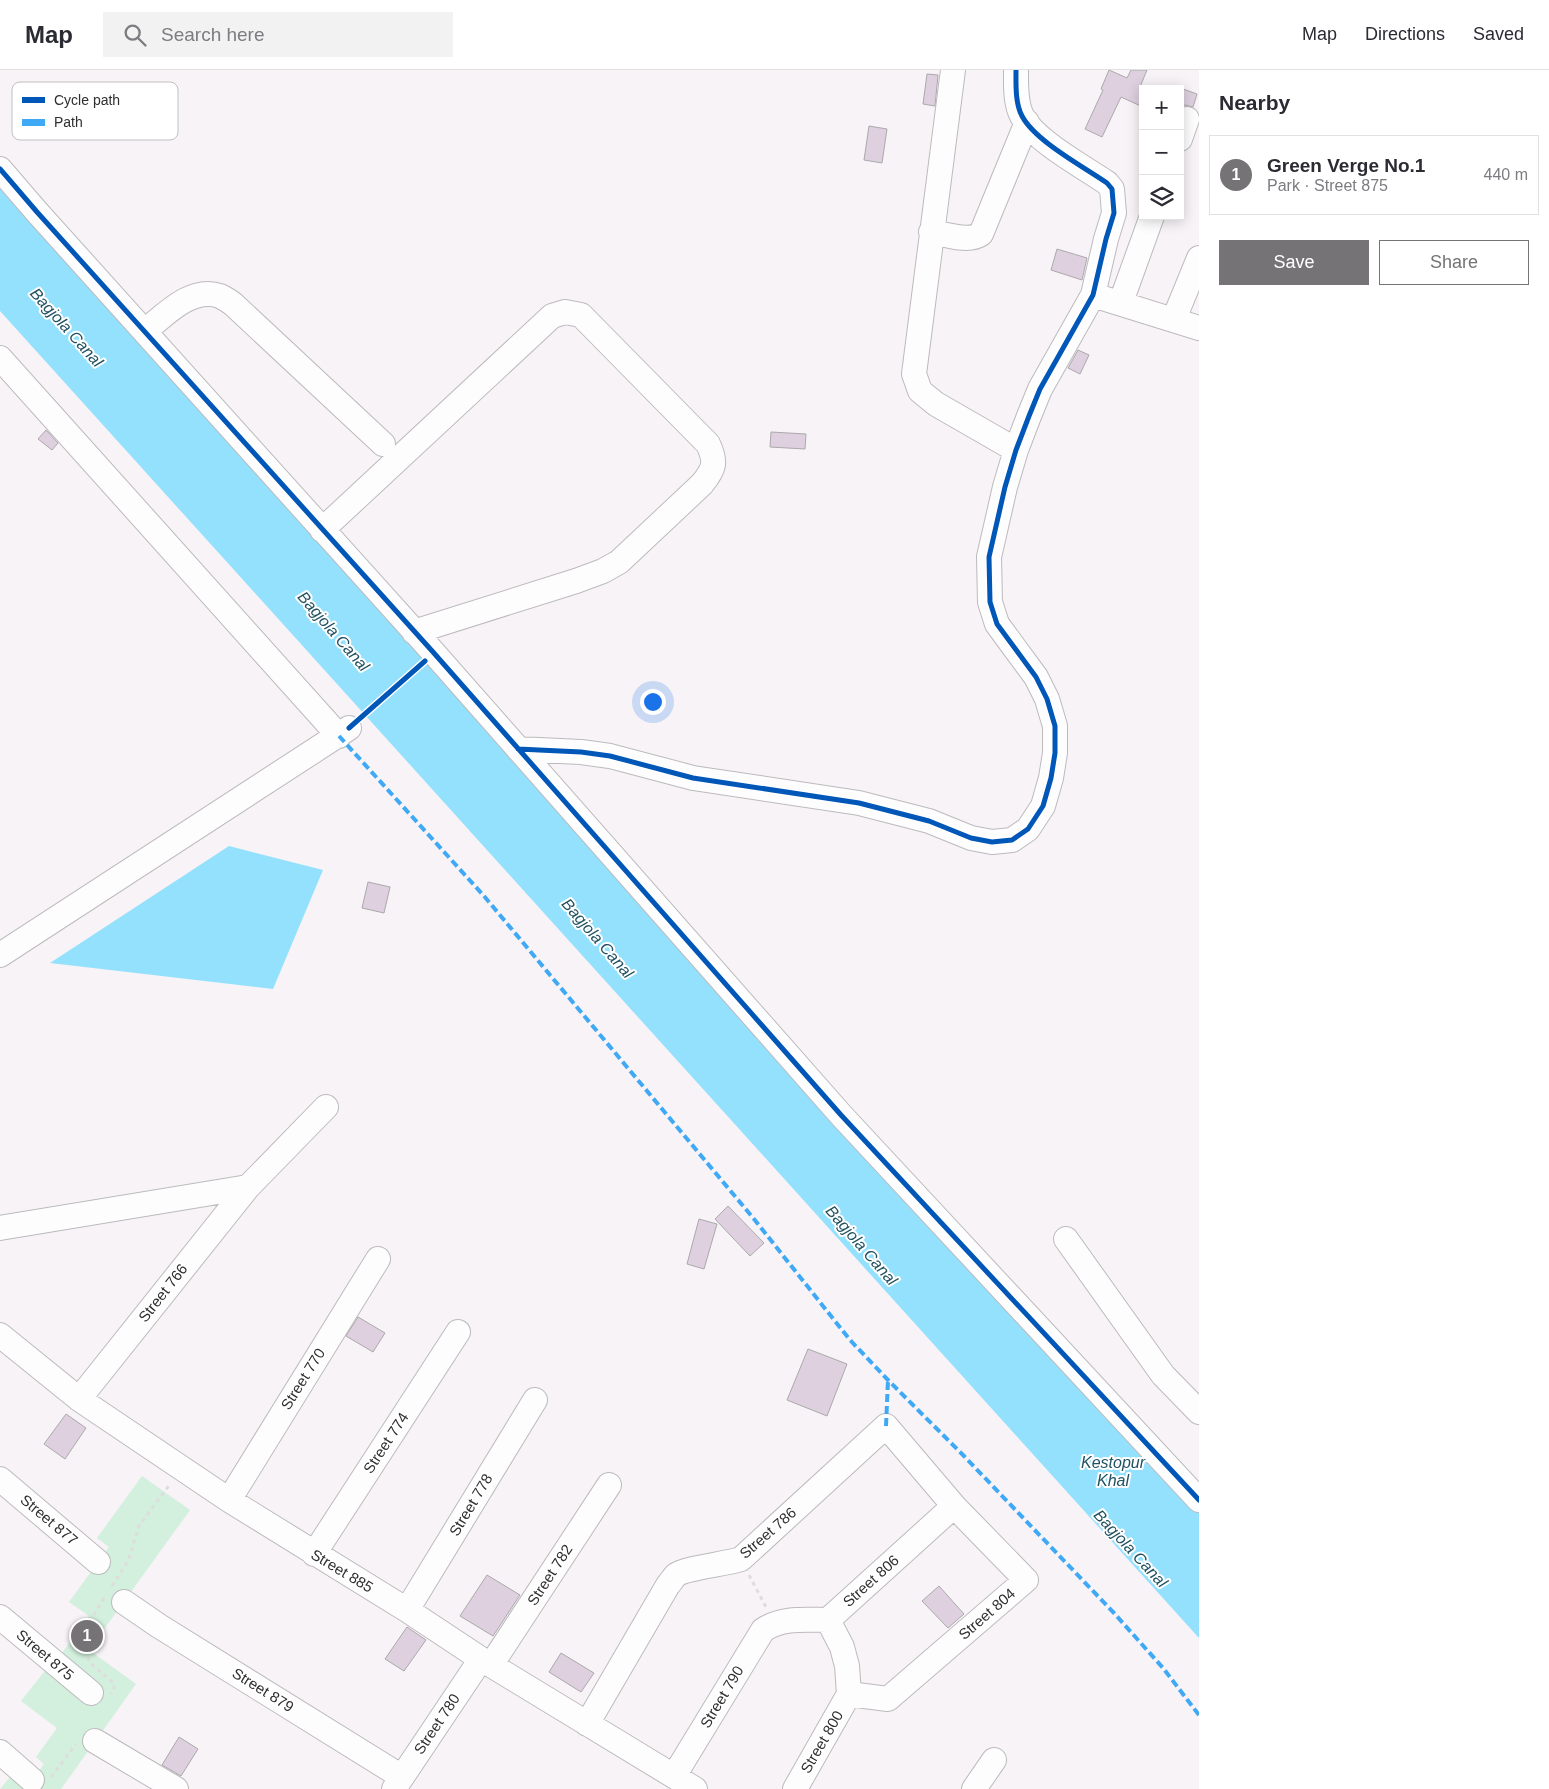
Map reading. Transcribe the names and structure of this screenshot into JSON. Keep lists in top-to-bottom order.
{
  "streets": {
    "street": [
      "Street 766",
      "Street 770",
      "Street 774",
      "Street 778",
      "Street 877",
      "Street 786",
      "Street 885",
      "Street 782",
      "Street 806",
      "Street 804",
      "Street 875",
      "Street 879",
      "Street 790",
      "Street 780",
      "Street 800"
    ]
  },
  "crossings": [
    ["Street 766", "Street 885"],
    ["Street 770", "Street 885"],
    ["Street 774", "Street 885"],
    ["Street 778", "Street 885"],
    ["Street 786", "Street 885"],
    ["Street 786", "Street 804"],
    ["Street 885", "Street 782"],
    ["Street 885", "Street 790"],
    ["Street 885", "Street 780"],
    ["Street 782", "Street 780"],
    ["Street 806", "Street 804"],
    ["Street 804", "Street 800"],
    ["Street 879", "Street 780"]
  ],
  "water": ["Bagjola Canal", "Kestopur Khal"],
  "legend": ["Cycle path", "Path"],
  "page": {
    "header": "Map",
    "search": "Search here",
    "nav": ["Map", "Directions", "Saved"],
    "heading": "Nearby",
    "map_buttons": ["+", "−"],
    "list": [
      {
        "mark": "1",
        "name": "Green Verge No.1",
        "note": "Park · Street 875",
        "value": "440 m"
      }
    ],
    "buttons": ["Save", "Share"],
    "pins": "1"
  }
}
